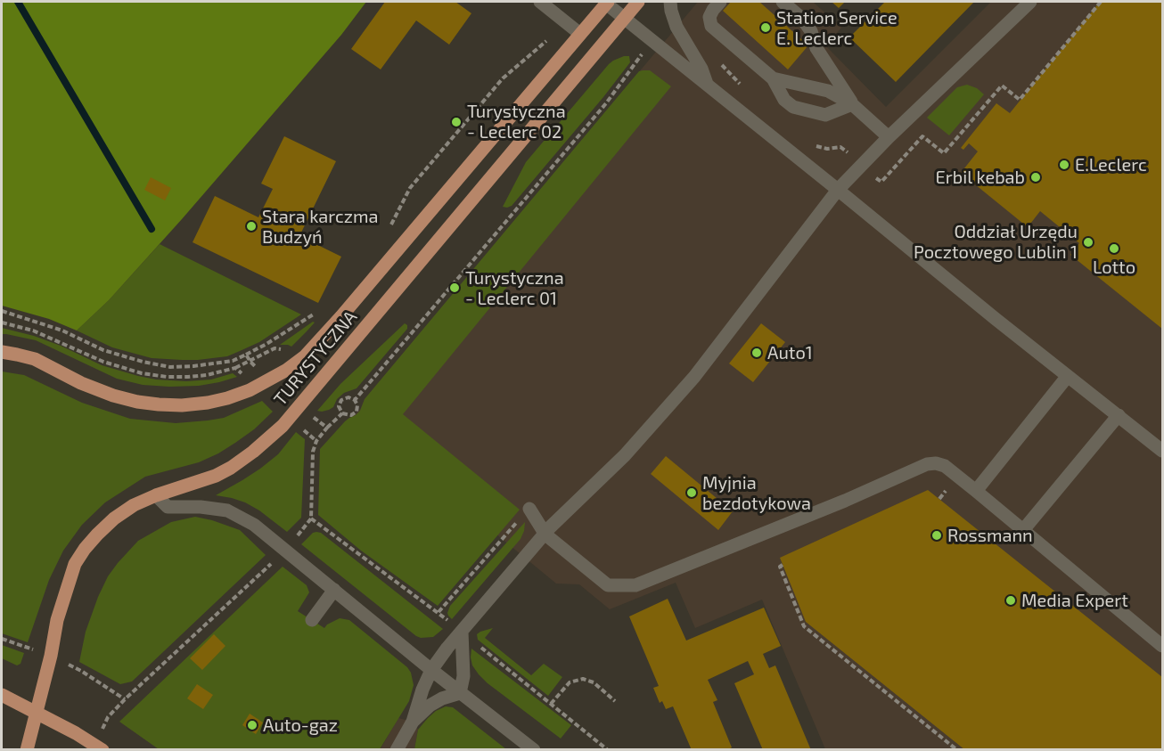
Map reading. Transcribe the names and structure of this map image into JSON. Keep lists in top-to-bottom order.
{
  "streets": {
    "main road": ["TURYSTYCZNA"]
  },
  "places": [
    "Station Service E. Leclerc",
    "Turystyczna - Leclerc 02",
    "E.Leclerc",
    "Erbil kebab",
    "Stara karczma Budzyń",
    "Oddział Urzędu Pocztowego Lublin 1",
    "Lotto",
    "Turystyczna - Leclerc 01",
    "Auto1",
    "Myjnia bezdotykowa",
    "Rossmann",
    "Media Expert",
    "Auto-gaz"
  ]
}
